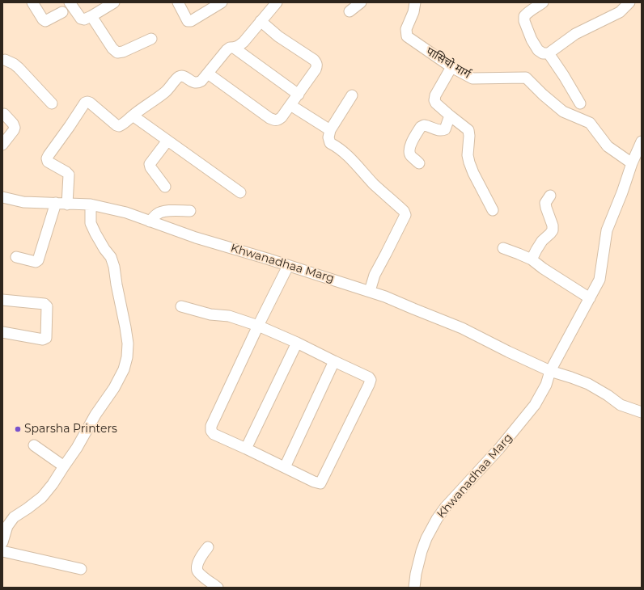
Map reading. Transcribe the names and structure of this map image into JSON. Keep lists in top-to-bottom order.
{
  "streets": {
    "street": ["पासिचो मार्ग", "Khwanadhaa Marg"]
  },
  "crossings": [
    ["पासिचो मार्ग", "Khwanadhaa Marg"]
  ],
  "places": ["Sparsha Printers"]
}
